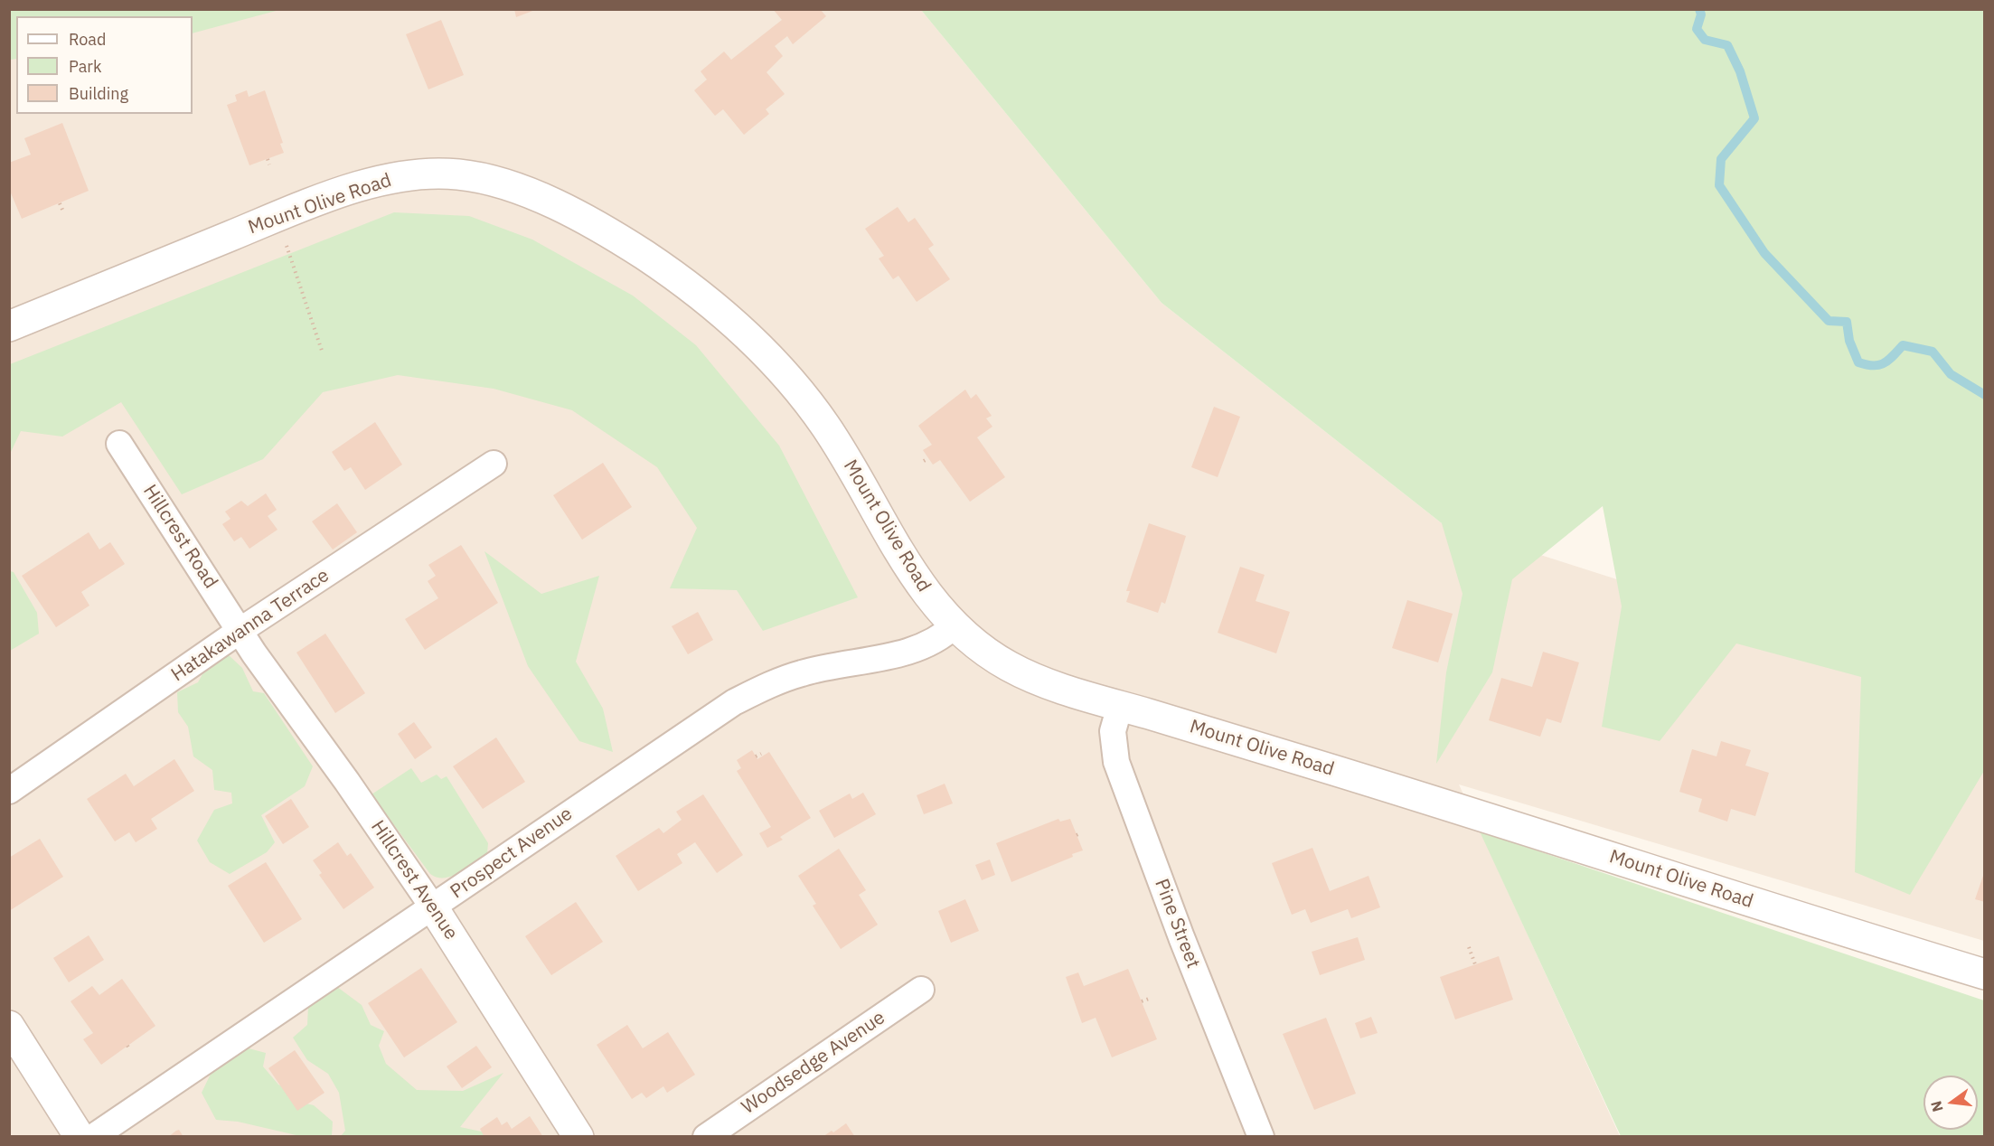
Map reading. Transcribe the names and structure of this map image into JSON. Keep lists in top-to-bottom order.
{
  "streets": {
    "street": [
      "Mount Olive Road",
      "Hillcrest Road",
      "Hatakawanna Terrace",
      "Prospect Avenue",
      "Hillcrest Avenue",
      "Pine Street",
      "Woodsedge Avenue"
    ]
  },
  "crossings": [
    ["Mount Olive Road", "Prospect Avenue"],
    ["Mount Olive Road", "Pine Street"],
    ["Hillcrest Road", "Hatakawanna Terrace"],
    ["Hillcrest Road", "Hillcrest Avenue"],
    ["Hatakawanna Terrace", "Hillcrest Avenue"],
    ["Prospect Avenue", "Hillcrest Avenue"]
  ],
  "legend": ["Road", "Park", "Building"],
  "north": "left"
}
